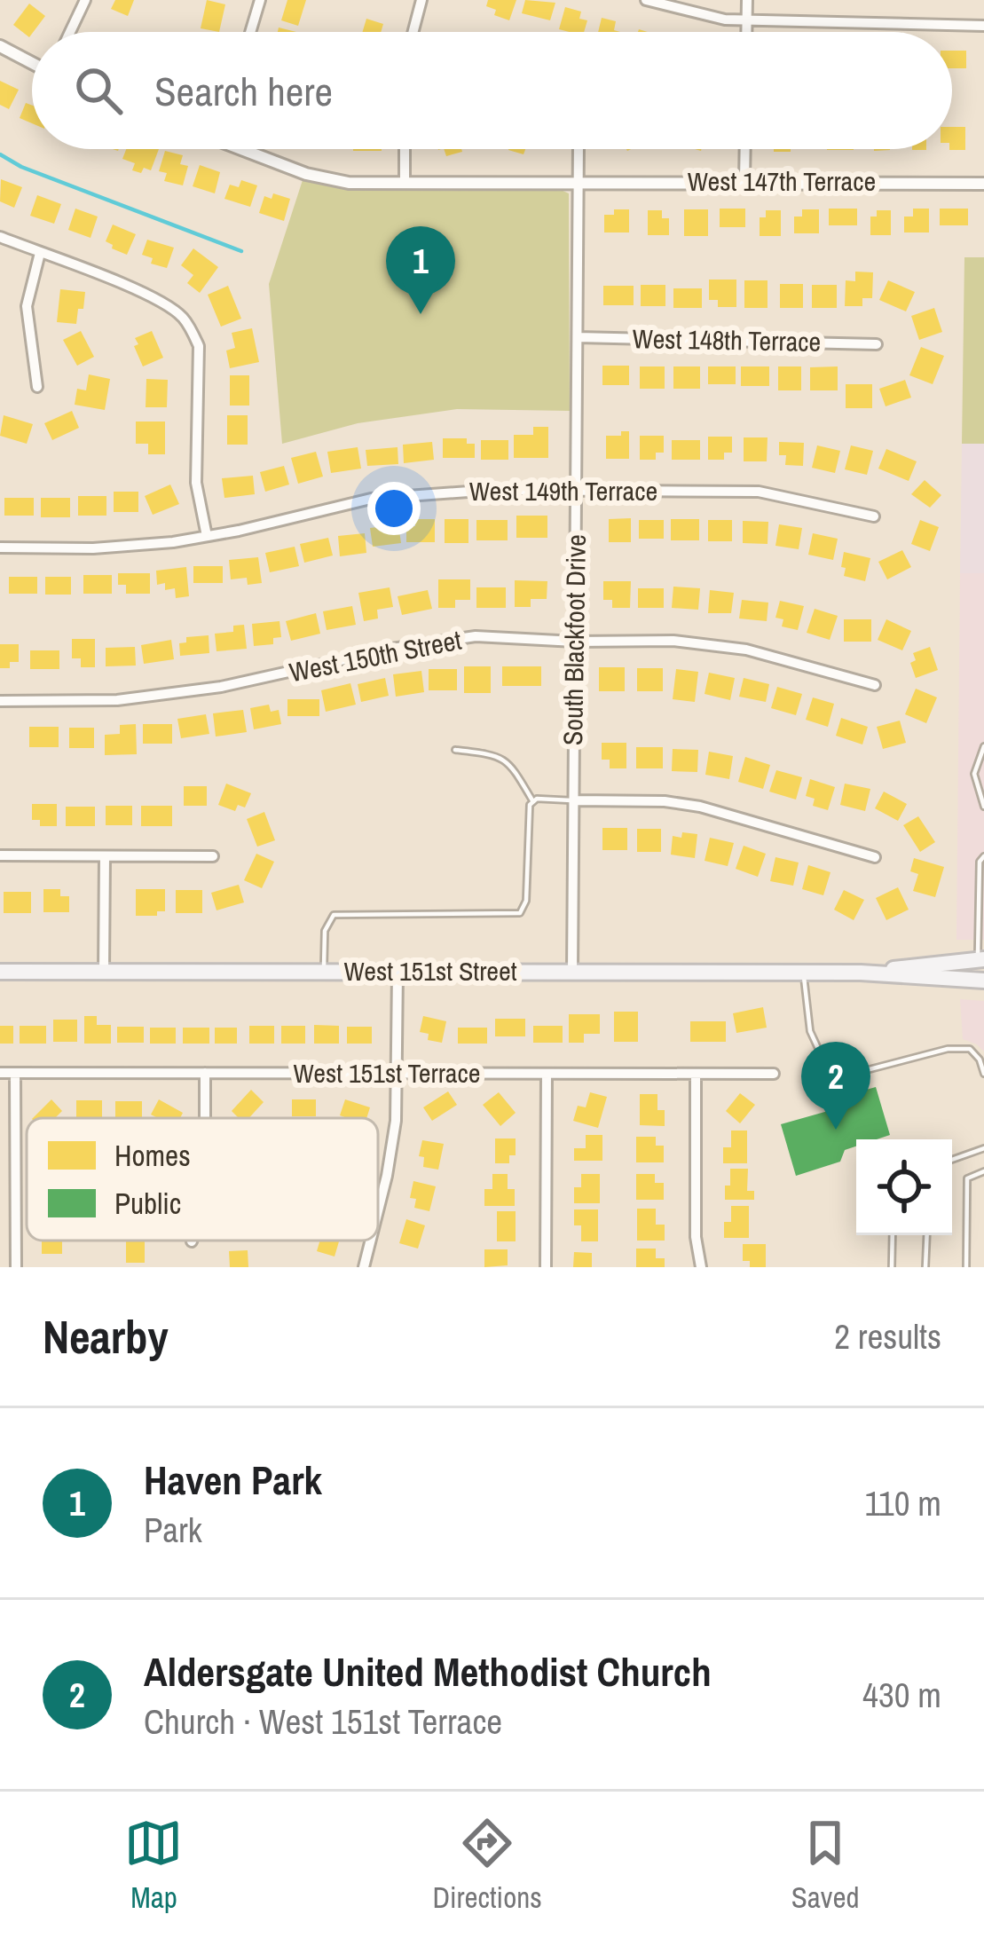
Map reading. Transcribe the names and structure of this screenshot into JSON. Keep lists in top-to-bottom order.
{
  "streets": {
    "main road": ["West 151st Street"],
    "street": [
      "West 147th Terrace",
      "West 148th Terrace",
      "West 149th Terrace",
      "South Blackfoot Drive",
      "West 150th Street",
      "West 151st Terrace"
    ]
  },
  "crossings": [
    ["West 147th Terrace", "South Blackfoot Drive"],
    ["West 148th Terrace", "South Blackfoot Drive"],
    ["West 149th Terrace", "South Blackfoot Drive"],
    ["South Blackfoot Drive", "West 150th Street"],
    ["South Blackfoot Drive", "West 151st Street"]
  ],
  "legend": ["Homes", "Public"],
  "page": {
    "search": "Search here",
    "pins": ["1", "2"],
    "heading": ["Nearby", "2 results"],
    "list": [
      {
        "mark": "1",
        "name": "Haven Park",
        "note": "Park",
        "value": "110 m"
      },
      {
        "mark": "2",
        "name": "Aldersgate United Methodist Church",
        "note": "Church · West 151st Terrace",
        "value": "430 m"
      }
    ],
    "nav": ["Map", "Directions", "Saved"]
  }
}
